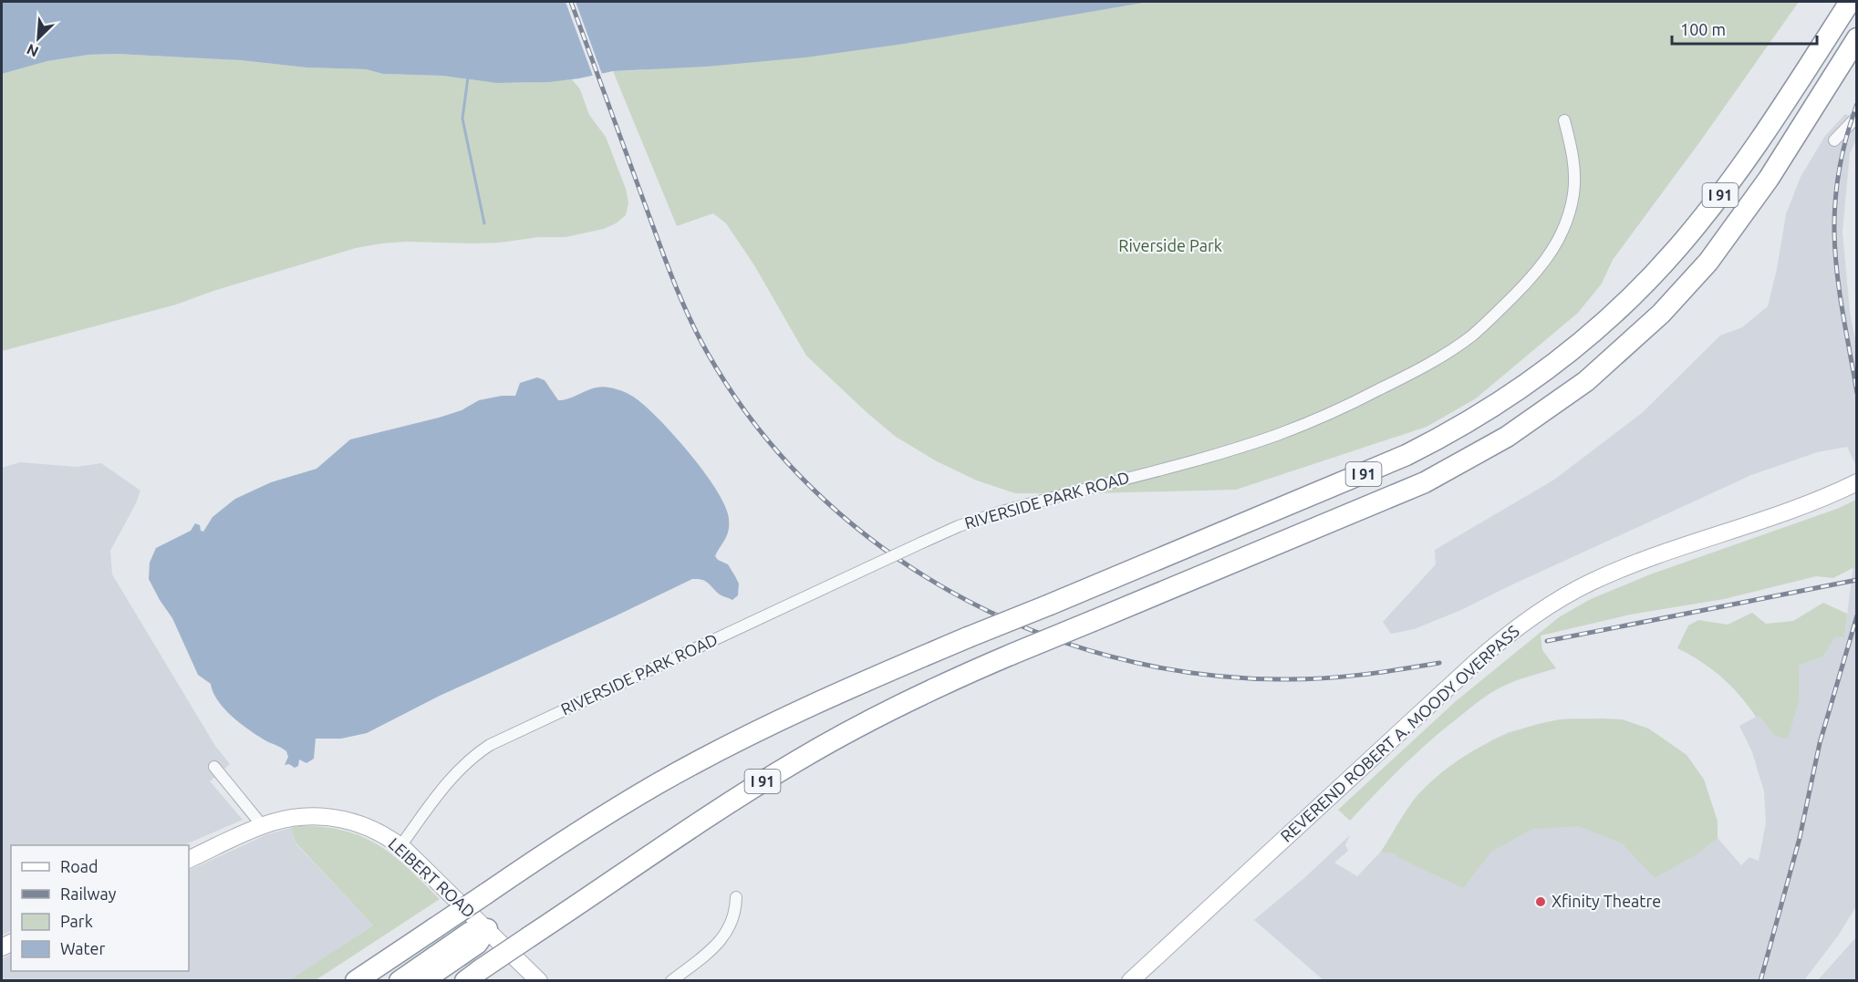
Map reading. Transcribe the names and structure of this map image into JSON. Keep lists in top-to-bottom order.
{
  "streets": {
    "highway": ["I 91"],
    "main road": ["REVEREND ROBERT A. MOODY OVERPASS", "LEIBERT ROAD"],
    "street": ["RIVERSIDE PARK ROAD"]
  },
  "crossings": [
    ["RIVERSIDE PARK ROAD", "LEIBERT ROAD"]
  ],
  "parks": ["Riverside Park"],
  "places": ["Xfinity Theatre"],
  "legend": [
    "Road",
    "Railway",
    "Park",
    "Water"
  ],
  "scale_bar": "100 m",
  "north": "bottom left"
}
